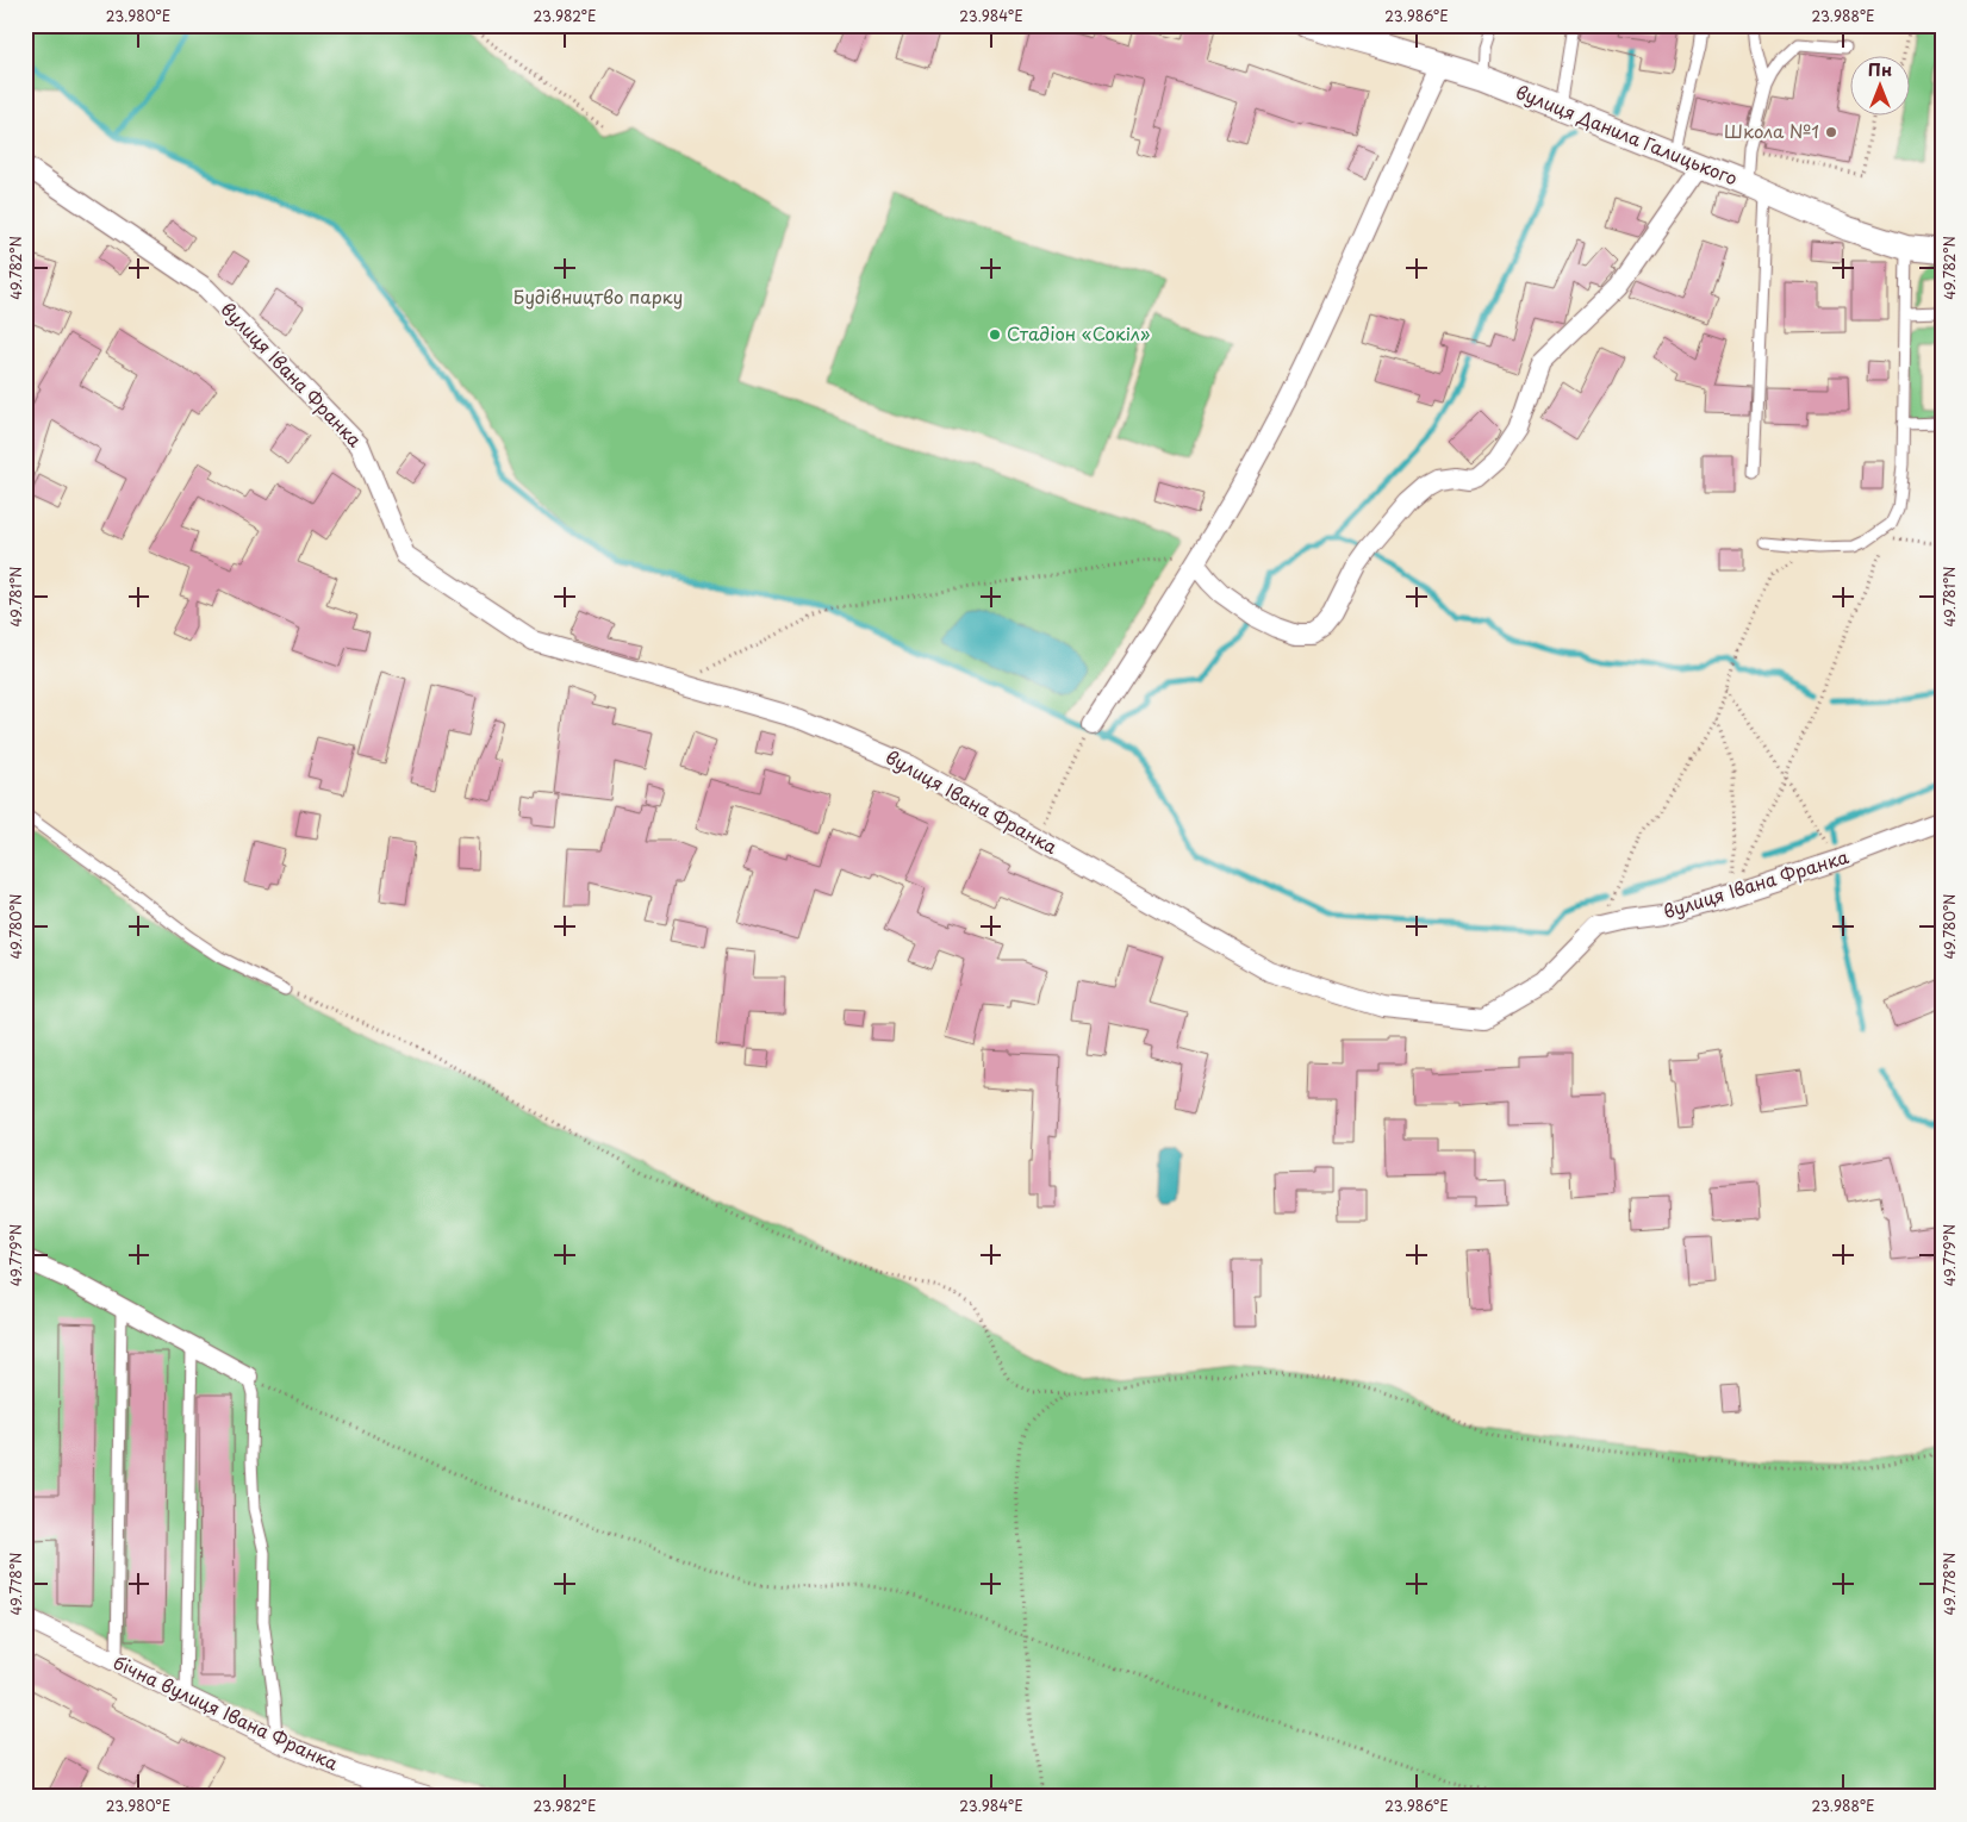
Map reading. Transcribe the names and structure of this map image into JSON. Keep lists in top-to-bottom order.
{
  "streets": {
    "street": ["вулиця Данила Галицького", "вулиця Івана Франка", "бічна вулиця Івана Франка"]
  },
  "parks": ["Будівництво парку"],
  "places": ["Школа №1", "Стадіон «Сокіл»"],
  "north": "top",
  "coordinates": [
    "23.980°E",
    "23.982°E",
    "23.984°E",
    "23.986°E",
    "23.988°E",
    "49.782°N",
    "49.781°N",
    "49.780°N",
    "49.779°N",
    "49.778°N"
  ]
}
